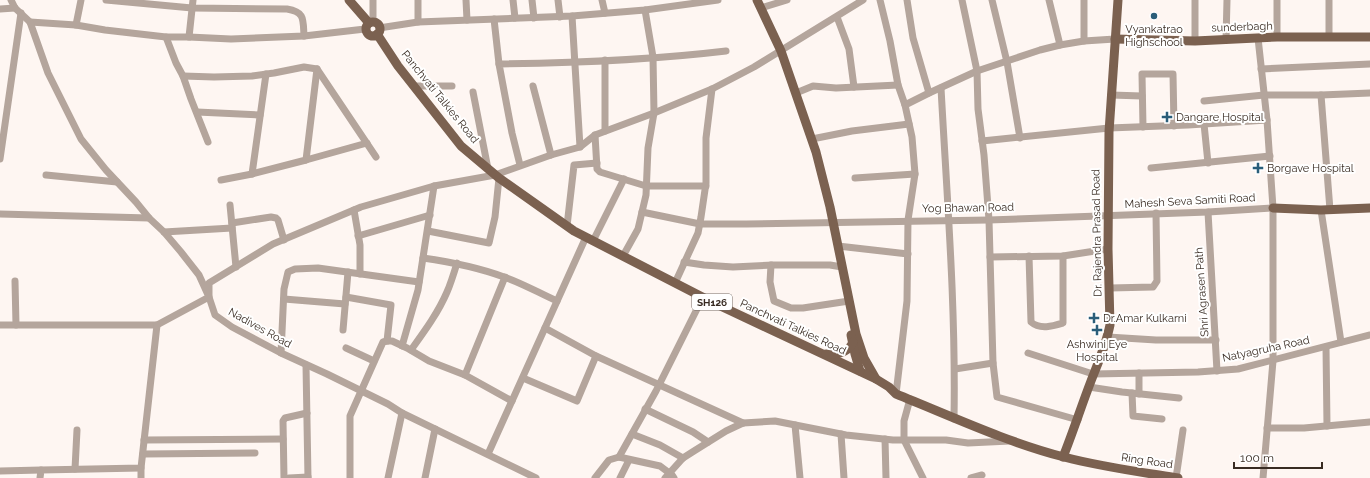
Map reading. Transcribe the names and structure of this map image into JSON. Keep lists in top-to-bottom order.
{
  "streets": {
    "main road": [
      "sunderbagh",
      "Panchvati Talkies Road",
      "Dr. Rajendra Prasad Road",
      "SH126",
      "Ring Road"
    ],
    "street": [
      "Mahesh Seva Samiti Road",
      "Yog Bhawan Road",
      "Shri Agrasen Path",
      "Nadives Road",
      "Natyagruha Road"
    ]
  },
  "crossings": [
    ["sunderbagh", "Dr. Rajendra Prasad Road"],
    ["Panchvati Talkies Road", "Dr. Rajendra Prasad Road"],
    ["Panchvati Talkies Road", "Ring Road"],
    ["Mahesh Seva Samiti Road", "Yog Bhawan Road"],
    ["Mahesh Seva Samiti Road", "Dr. Rajendra Prasad Road"],
    ["Mahesh Seva Samiti Road", "Shri Agrasen Path"],
    ["Yog Bhawan Road", "Dr. Rajendra Prasad Road"],
    ["Dr. Rajendra Prasad Road", "Natyagruha Road"],
    ["Shri Agrasen Path", "Natyagruha Road"]
  ],
  "places": {
    "other": ["Vyankatrao Highschool"],
    "health": [
      "Dangare Hospital",
      "Borgave Hospital",
      "Dr.Amar Kulkarni",
      "Ashwini Eye Hospital"
    ]
  },
  "scale_bar": "100 m"
}
